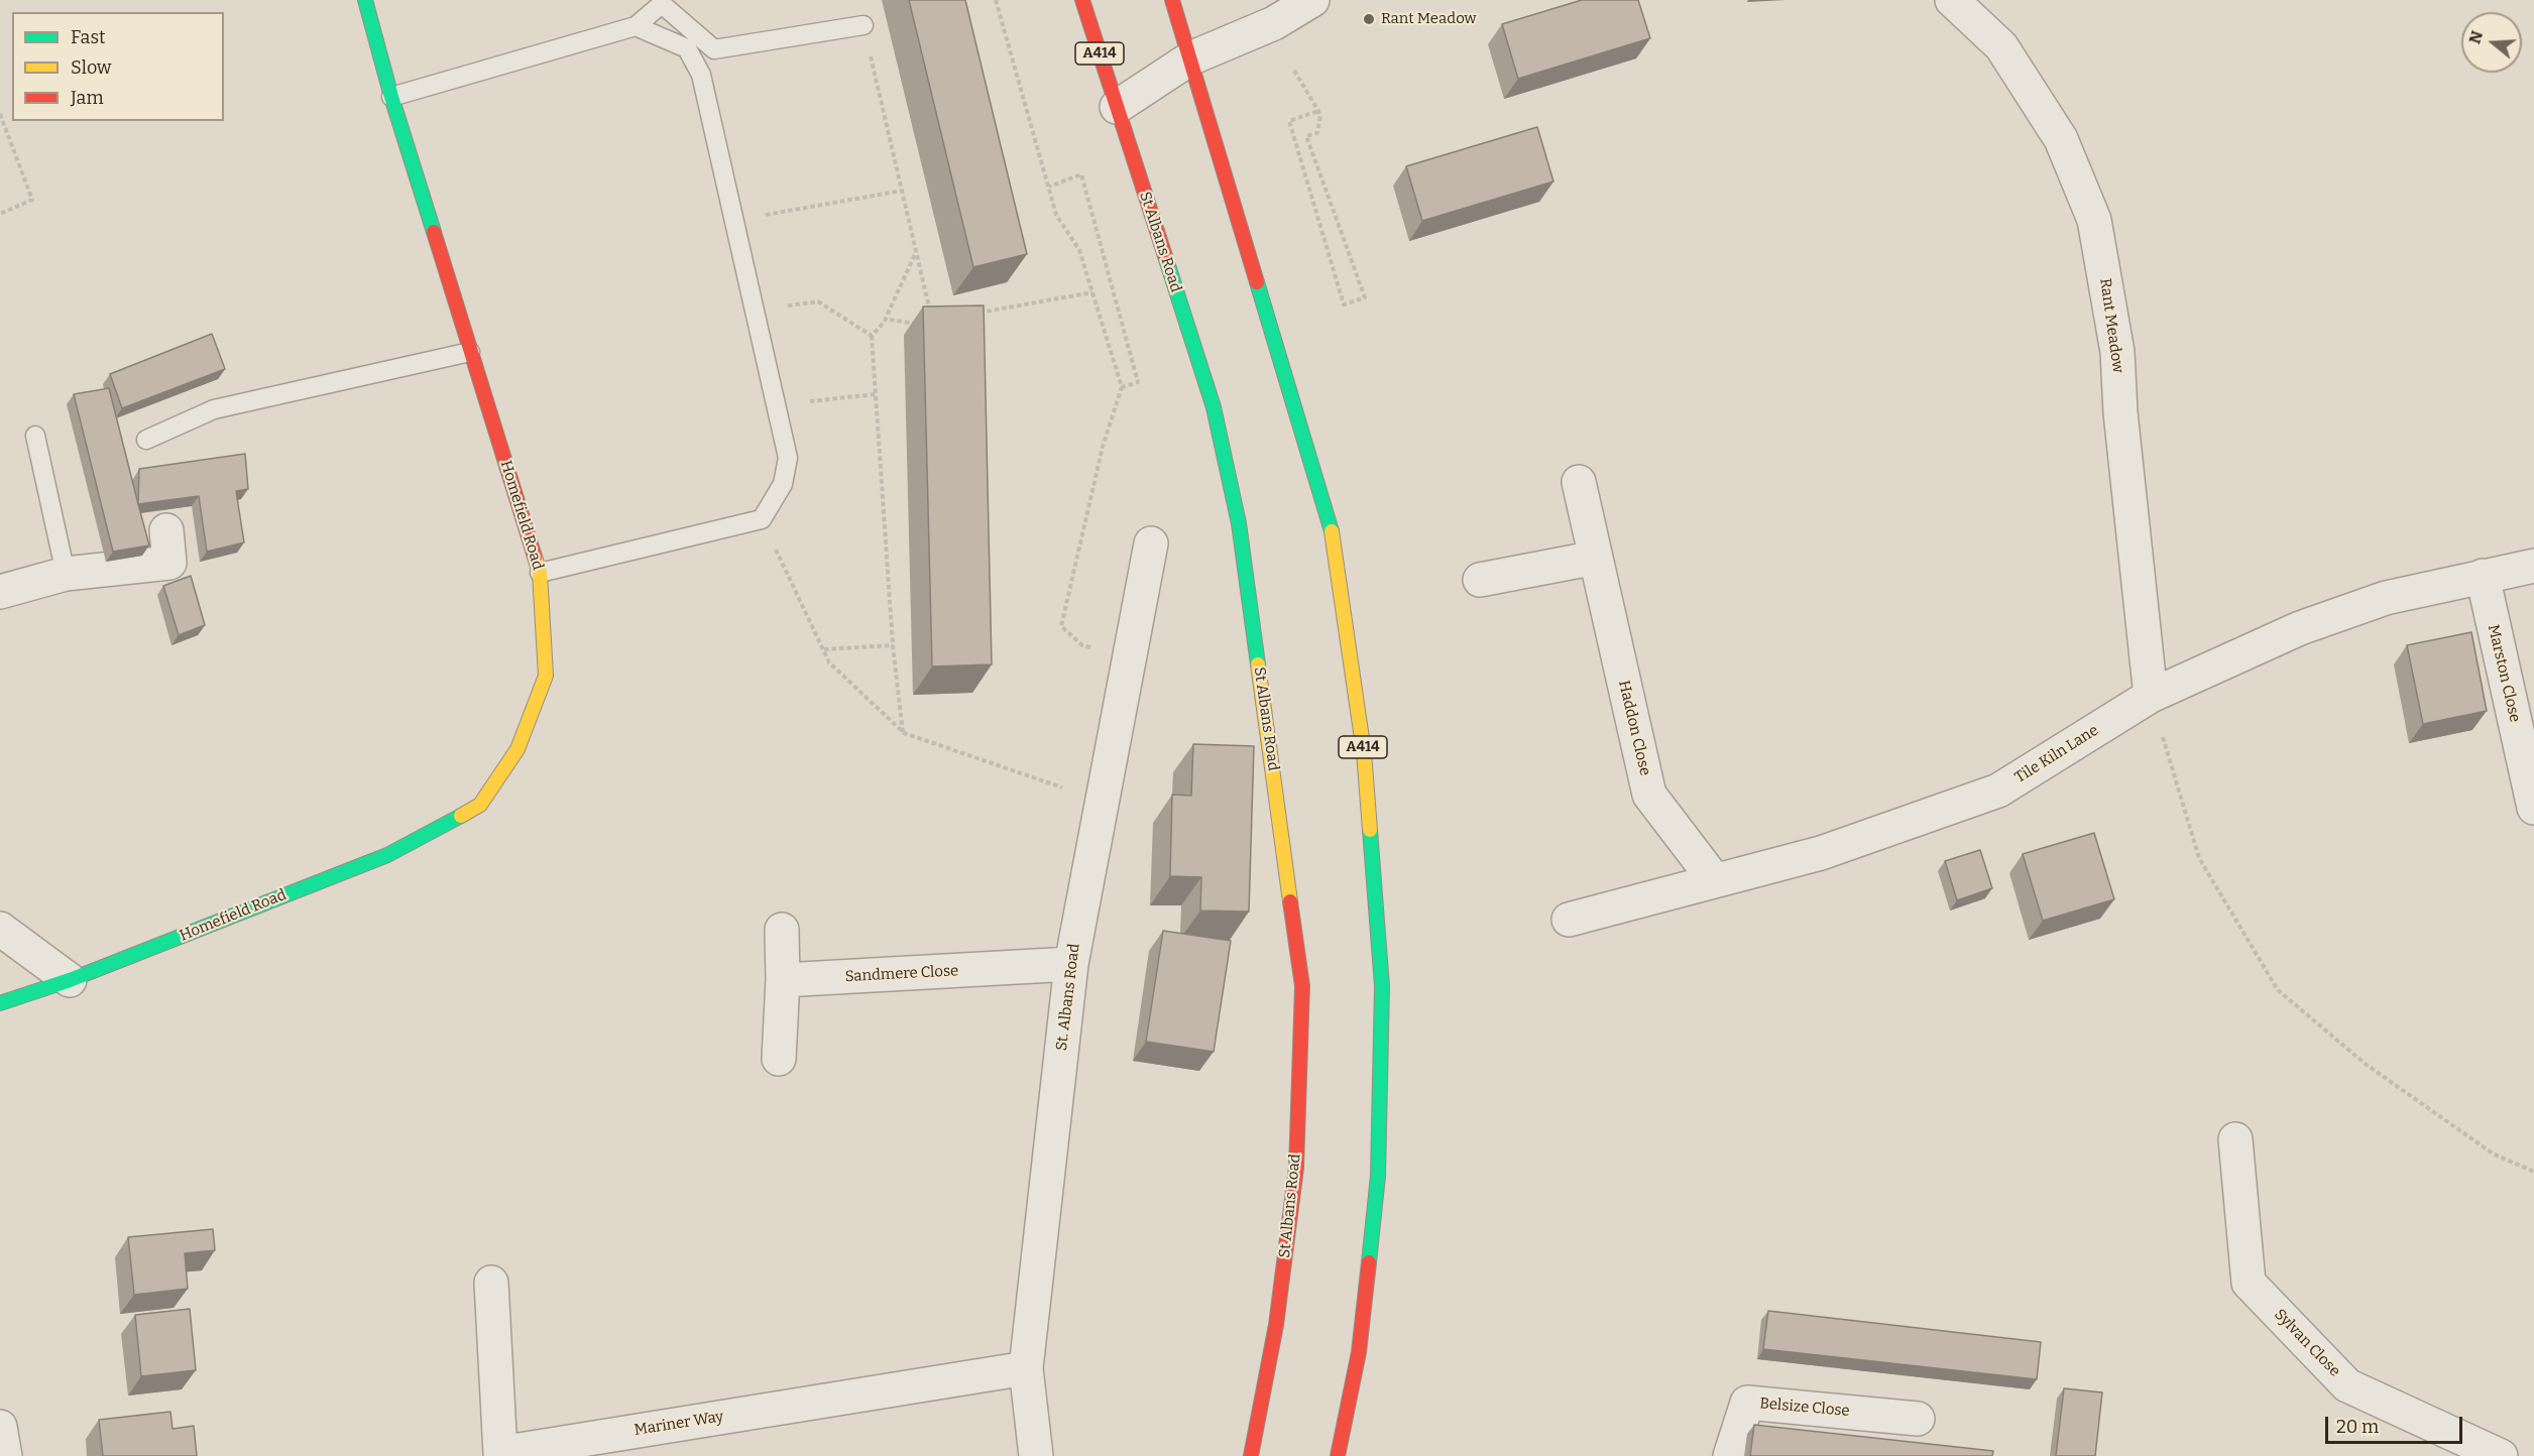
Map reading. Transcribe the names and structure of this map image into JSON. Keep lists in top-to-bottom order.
{
  "streets": {
    "main road": ["A414", "St Albans Road", "Homefield Road"],
    "street": [
      "Rant Meadow",
      "Marston Close",
      "Haddon Close",
      "Tile Kiln Lane",
      "Sandmere Close",
      "St. Albans Road",
      "Sylvan Close",
      "Belsize Close",
      "Mariner Way"
    ]
  },
  "crossings": [
    ["Rant Meadow", "Tile Kiln Lane"],
    ["Marston Close", "Tile Kiln Lane"],
    ["Haddon Close", "Tile Kiln Lane"],
    ["Sandmere Close", "St. Albans Road"],
    ["St. Albans Road", "Mariner Way"]
  ],
  "places": ["Rant Meadow"],
  "legend": ["Fast", "Slow", "Jam"],
  "scale_bar": "20 m",
  "north": "left"
}
